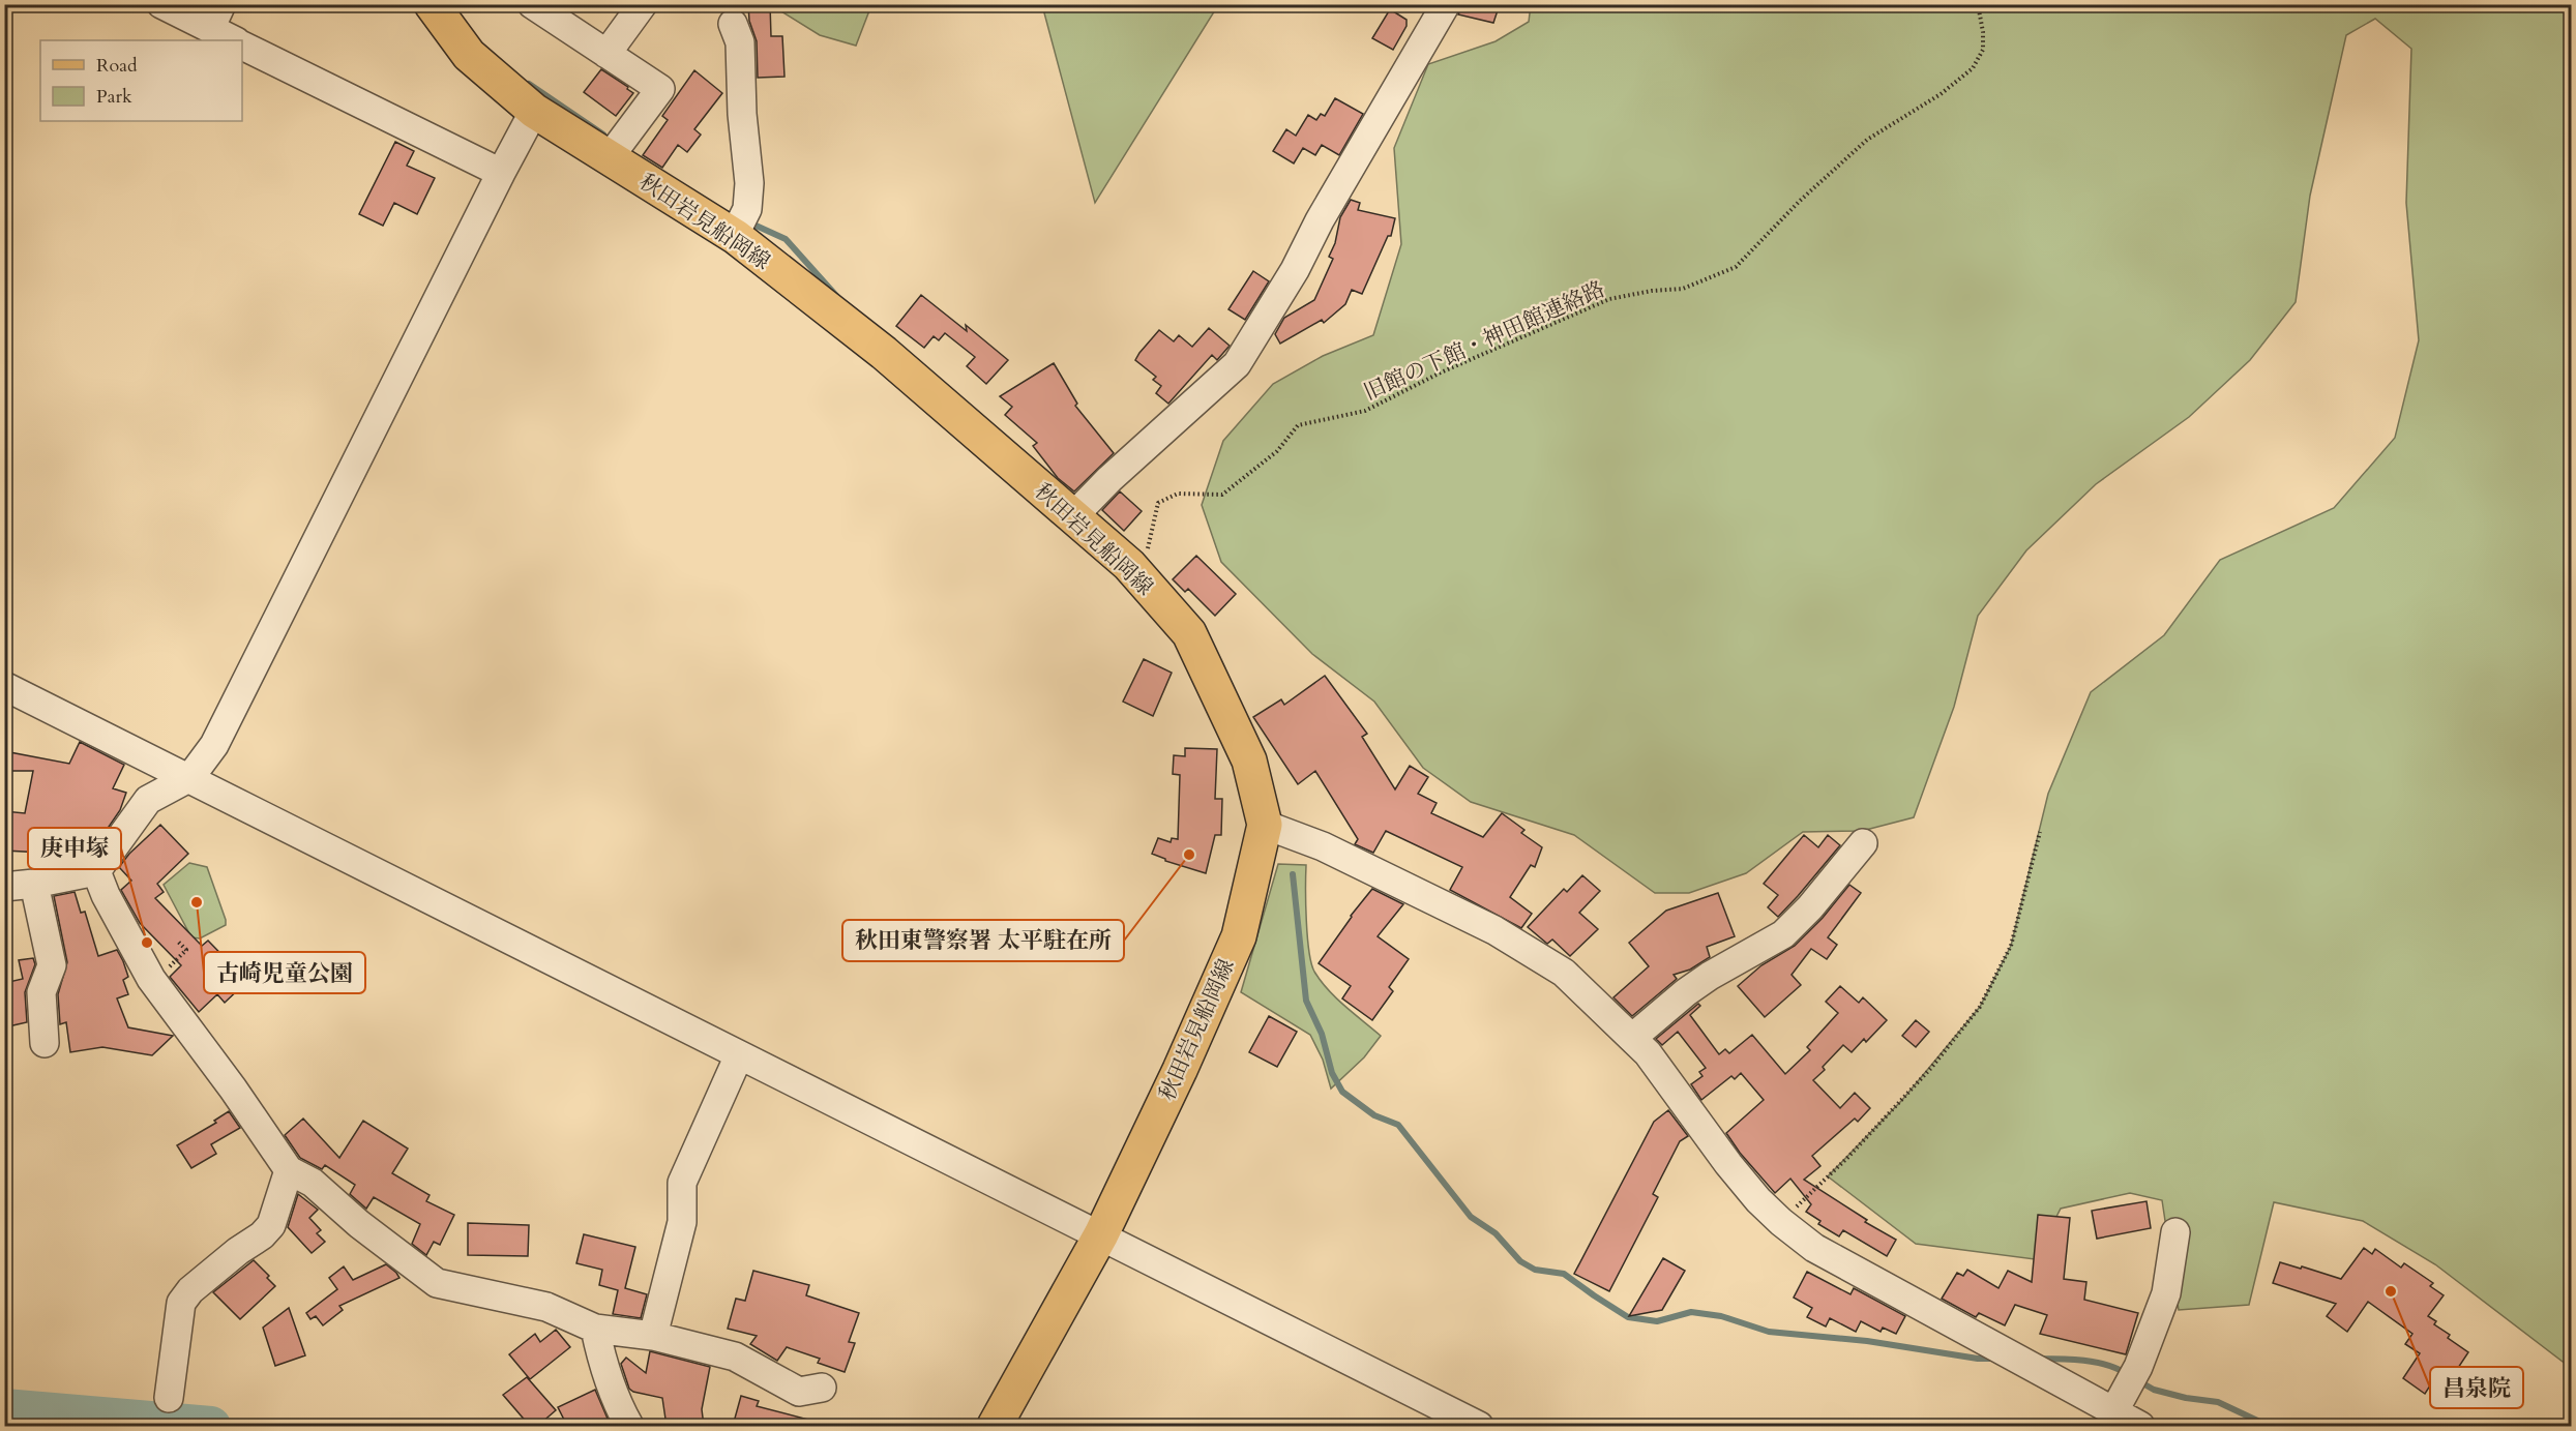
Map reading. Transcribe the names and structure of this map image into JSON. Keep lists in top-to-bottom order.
{
  "streets": {
    "main road": ["秋田岩見船岡線"],
    "path": ["旧館の下館・神田館連絡路"]
  },
  "crossings": [
    ["秋田岩見船岡線", "旧館の下館・神田館連絡路"]
  ],
  "places": [
    "秋田東警察署 太平駐在所",
    "古崎児童公園",
    "庚申塚",
    "昌泉院"
  ],
  "legend": ["Road", "Park"]
}
